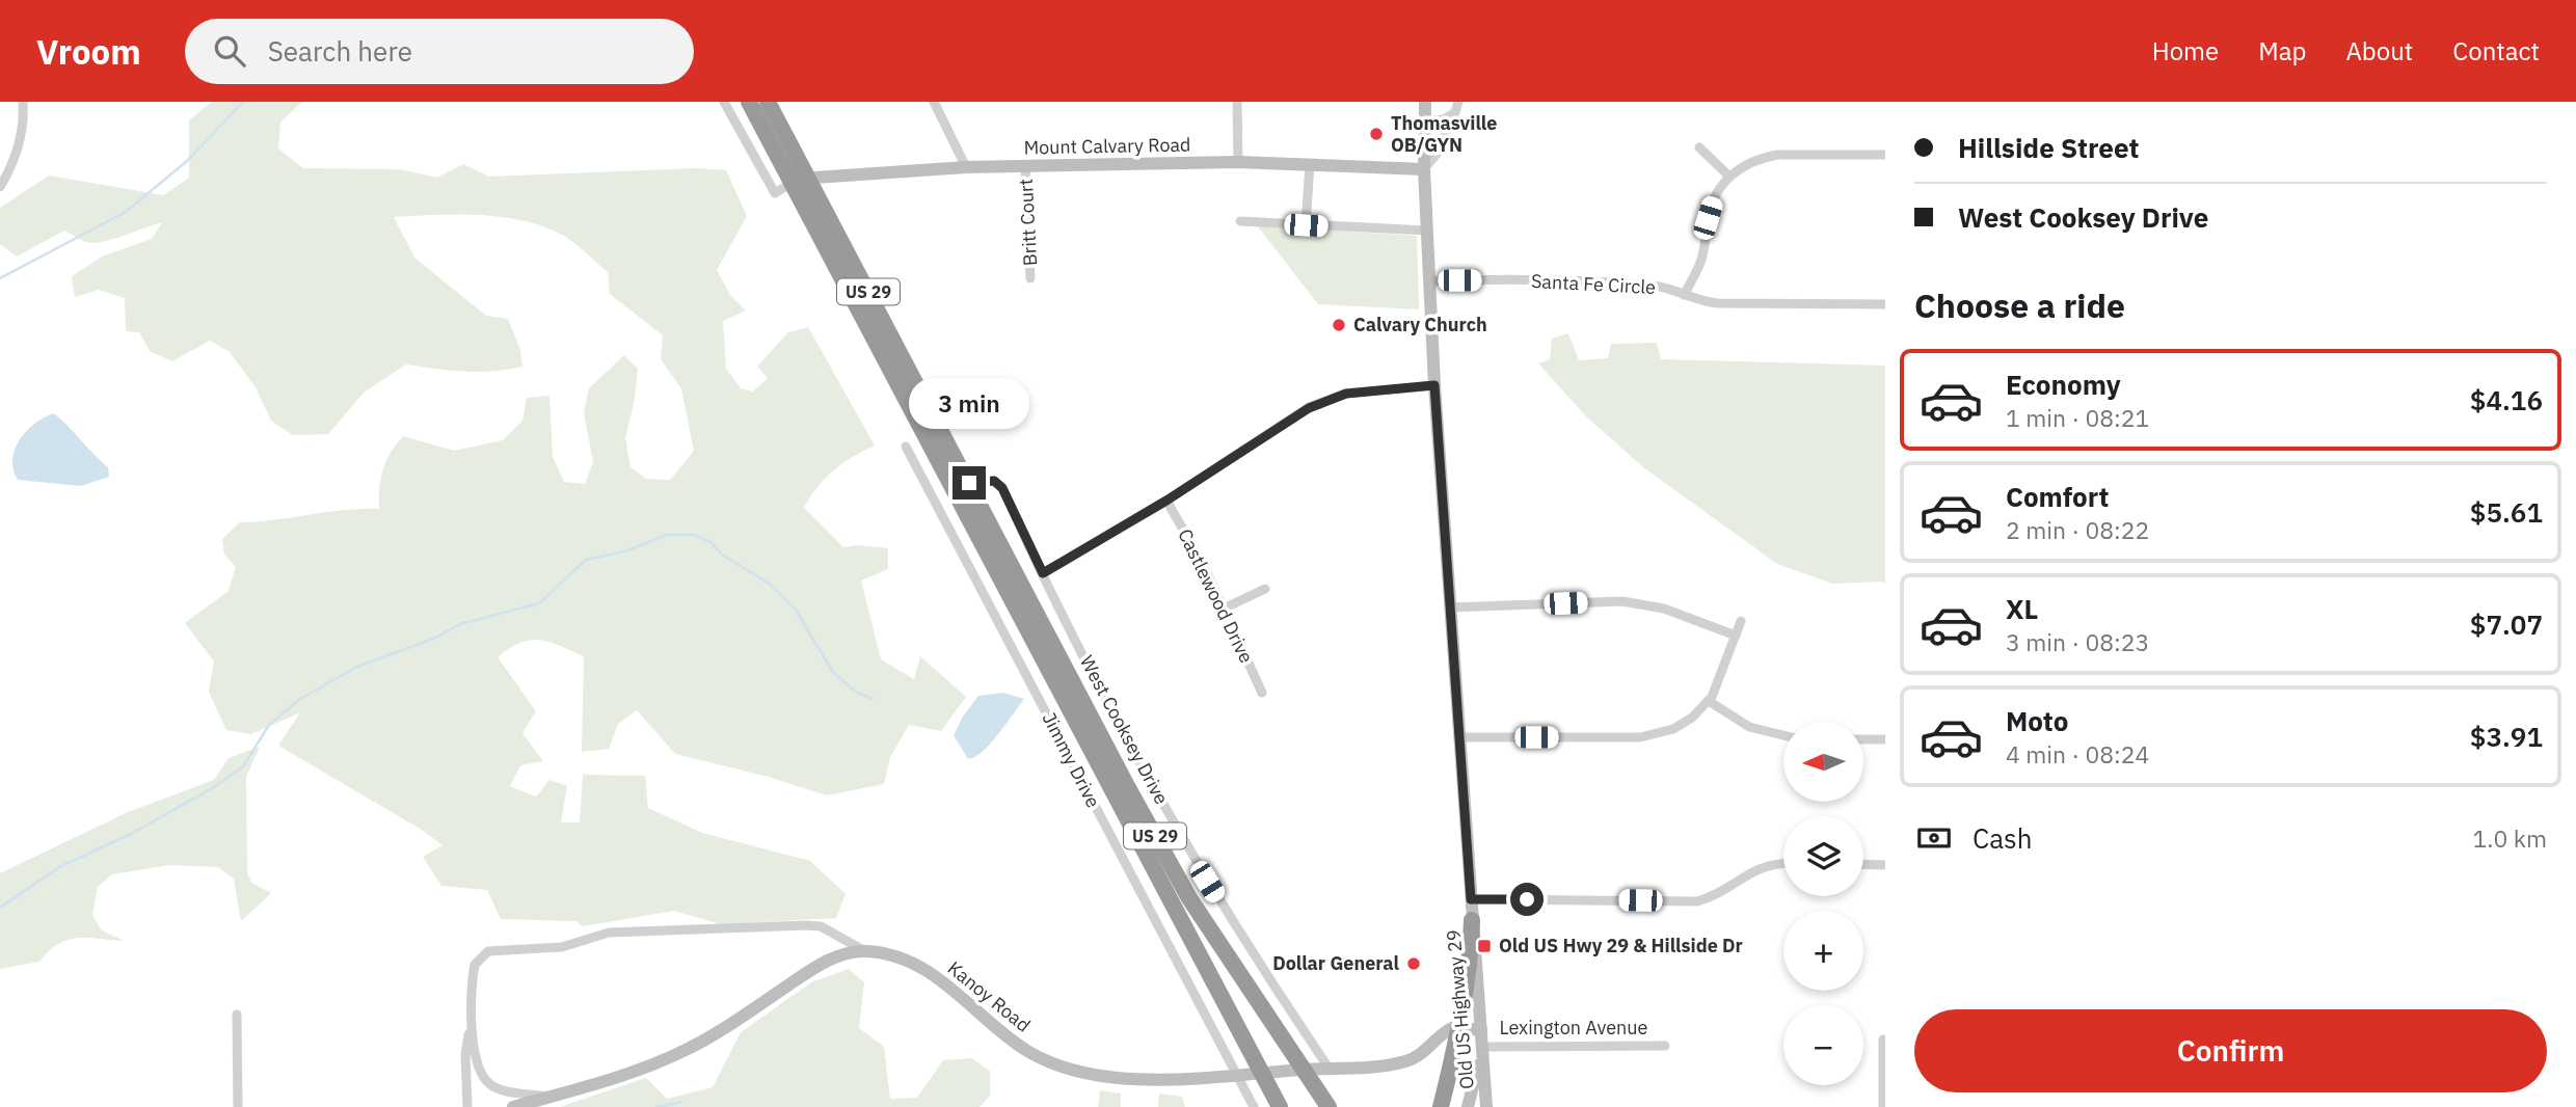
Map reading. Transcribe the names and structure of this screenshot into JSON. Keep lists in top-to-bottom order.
{
  "streets": {
    "highway": ["US 29"],
    "street": [
      "Mount Calvary Road",
      "Britt Court",
      "Santa Fe Circle",
      "Castlewood Drive",
      "West Cooksey Drive",
      "Jimmy Drive",
      "Kanoy Road",
      "Old US Highway 29",
      "Lexington Avenue"
    ]
  },
  "crossings": [
    ["Mount Calvary Road", "Britt Court"],
    ["Mount Calvary Road", "US 29"],
    ["Mount Calvary Road", "Old US Highway 29"],
    ["Santa Fe Circle", "Old US Highway 29"],
    ["US 29", "West Cooksey Drive"],
    ["US 29", "Kanoy Road"],
    ["West Cooksey Drive", "Kanoy Road"],
    ["Jimmy Drive", "Kanoy Road"],
    ["Kanoy Road", "Old US Highway 29"],
    ["Old US Highway 29", "Lexington Avenue"]
  ],
  "places": {
    "other": ["Thomasville OB/GYN", "Calvary Church", "Dollar General"],
    "transit": ["Old US Hwy 29 & Hillside Dr"]
  },
  "north": "left",
  "page": {
    "header": "Vroom",
    "search": "Search here",
    "nav": [
      "Home",
      "Map",
      "About",
      "Contact"
    ],
    "banner": ["Hillside Street", "West Cooksey Drive"],
    "heading": "Choose a ride",
    "list": [
      {
        "name": "Economy",
        "note": "1 min · 08:21",
        "value": "$4.16"
      },
      {
        "name": "Comfort",
        "note": "2 min · 08:22",
        "value": "$5.61"
      },
      {
        "name": "XL",
        "note": "3 min · 08:23",
        "value": "$7.07"
      },
      {
        "name": "Moto",
        "note": "4 min · 08:24",
        "value": "$3.91"
      }
    ],
    "bubble": "3 min",
    "map_buttons": ["+", "−"],
    "pay": ["Cash", "1.0 km"],
    "buttons": "Confirm"
  }
}
